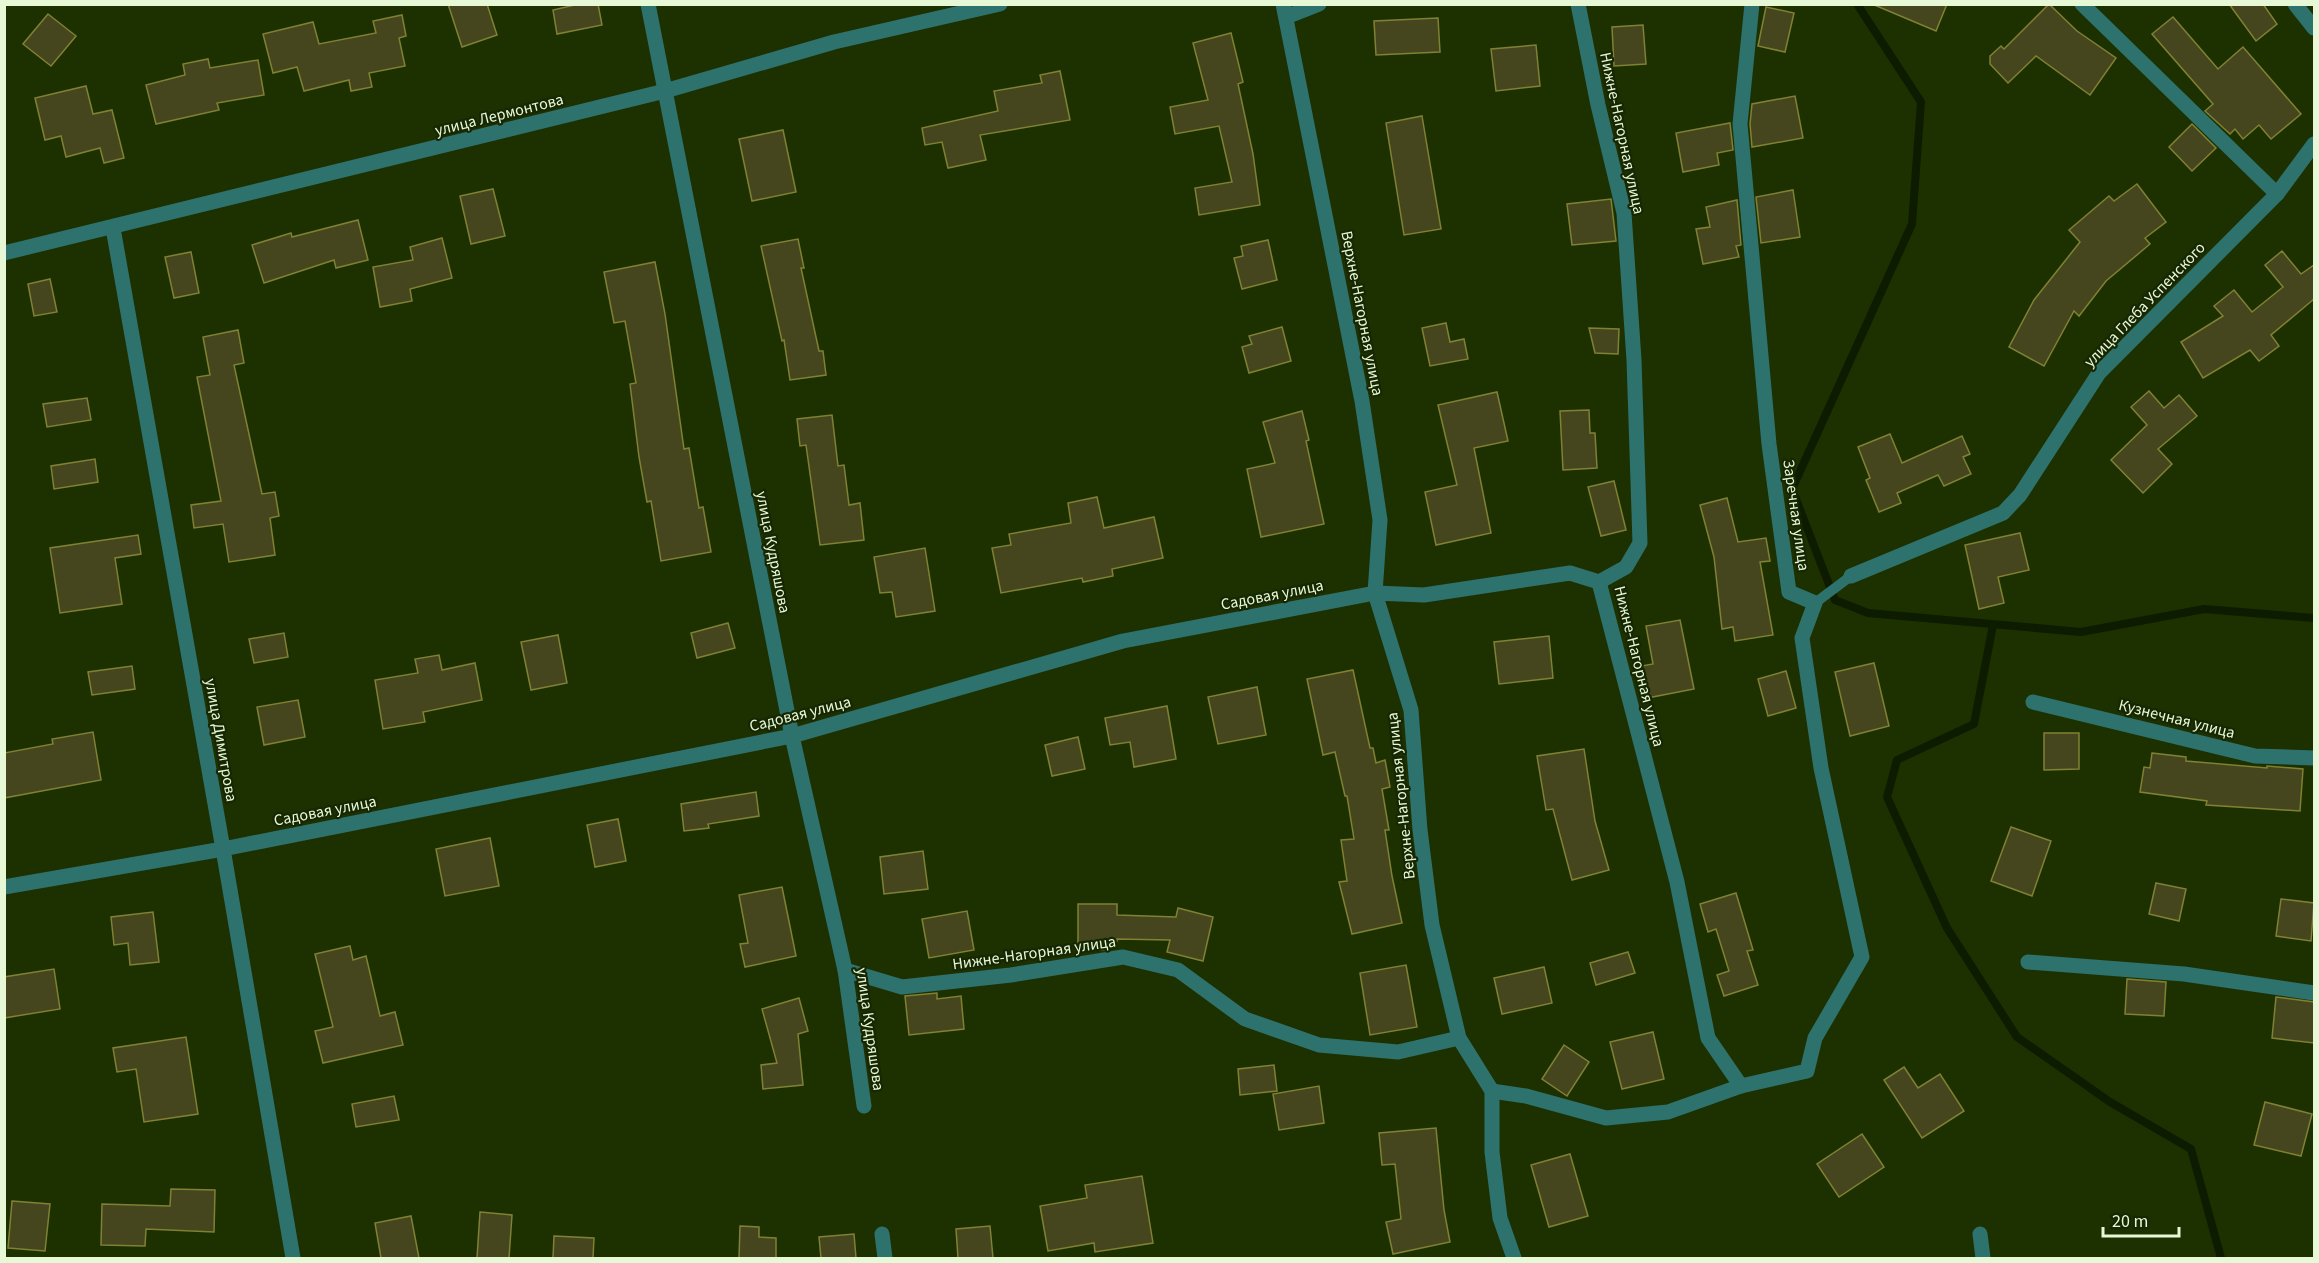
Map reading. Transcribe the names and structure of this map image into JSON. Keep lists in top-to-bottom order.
{
  "streets": {
    "street": [
      "улица Лермонтова",
      "Нижне-Нагорная улица",
      "улица Глеба Успенского",
      "Верхне-Нагорная улица",
      "Заречная улица",
      "улица Кудряшова",
      "Садовая улица",
      "Кузнечная улица",
      "улица Димитрова"
    ]
  },
  "crossings": [
    ["улица Лермонтова", "улица Кудряшова"],
    ["улица Лермонтова", "улица Димитрова"],
    ["Нижне-Нагорная улица", "Верхне-Нагорная улица"],
    ["Нижне-Нагорная улица", "улица Кудряшова"],
    ["Нижне-Нагорная улица", "Садовая улица"],
    ["Верхне-Нагорная улица", "Садовая улица"],
    ["улица Кудряшова", "Садовая улица"],
    ["Садовая улица", "улица Димитрова"]
  ],
  "scale_bar": "20 m"
}
